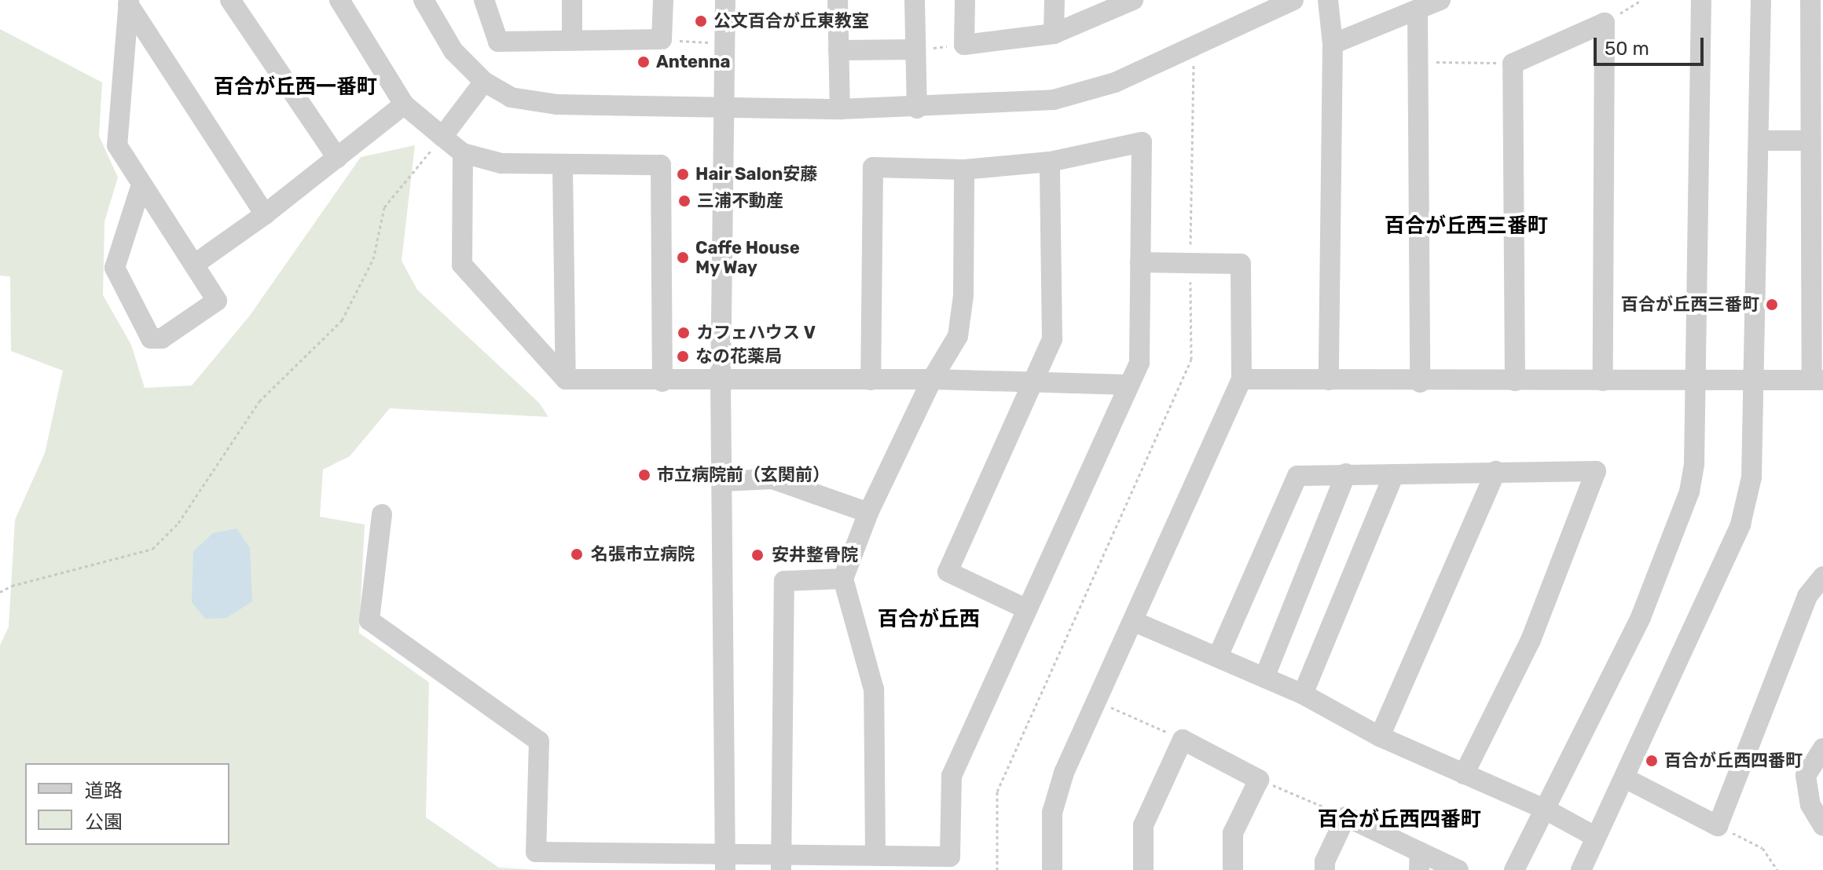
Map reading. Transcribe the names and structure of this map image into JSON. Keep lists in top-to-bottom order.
{
  "districts": [
    "百合が丘西一番町",
    "百合が丘西三番町",
    "百合が丘西",
    "百合が丘西四番町"
  ],
  "places": [
    "公文百合が丘東教室",
    "Antenna",
    "Hair Salon安藤",
    "三浦不動産",
    "Caffe House My Way",
    "百合が丘西三番町",
    "カフェハウス V",
    "なの花薬局",
    "市立病院前（玄関前）",
    "名張市立病院",
    "安井整骨院",
    "百合が丘西四番町"
  ],
  "legend": ["道路", "公園"],
  "scale_bar": "50 m"
}
